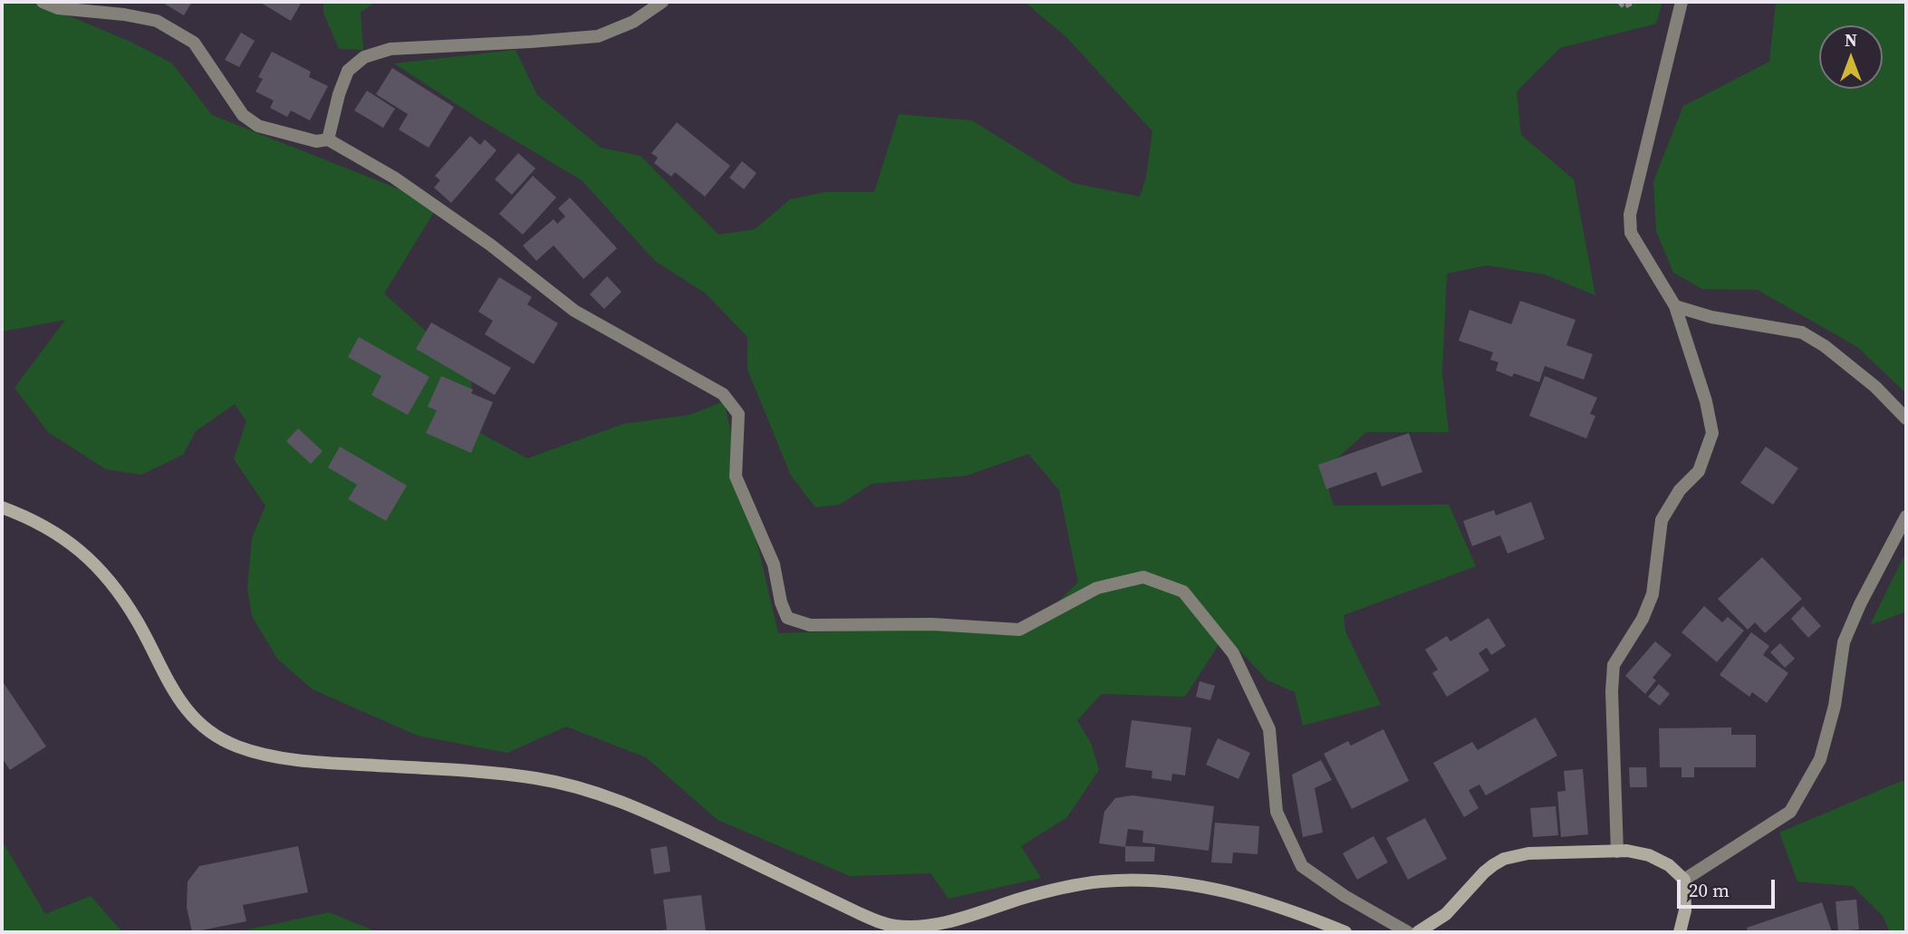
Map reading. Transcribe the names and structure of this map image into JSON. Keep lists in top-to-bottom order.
{
  "scale_bar": "20 m",
  "north": "top"
}
